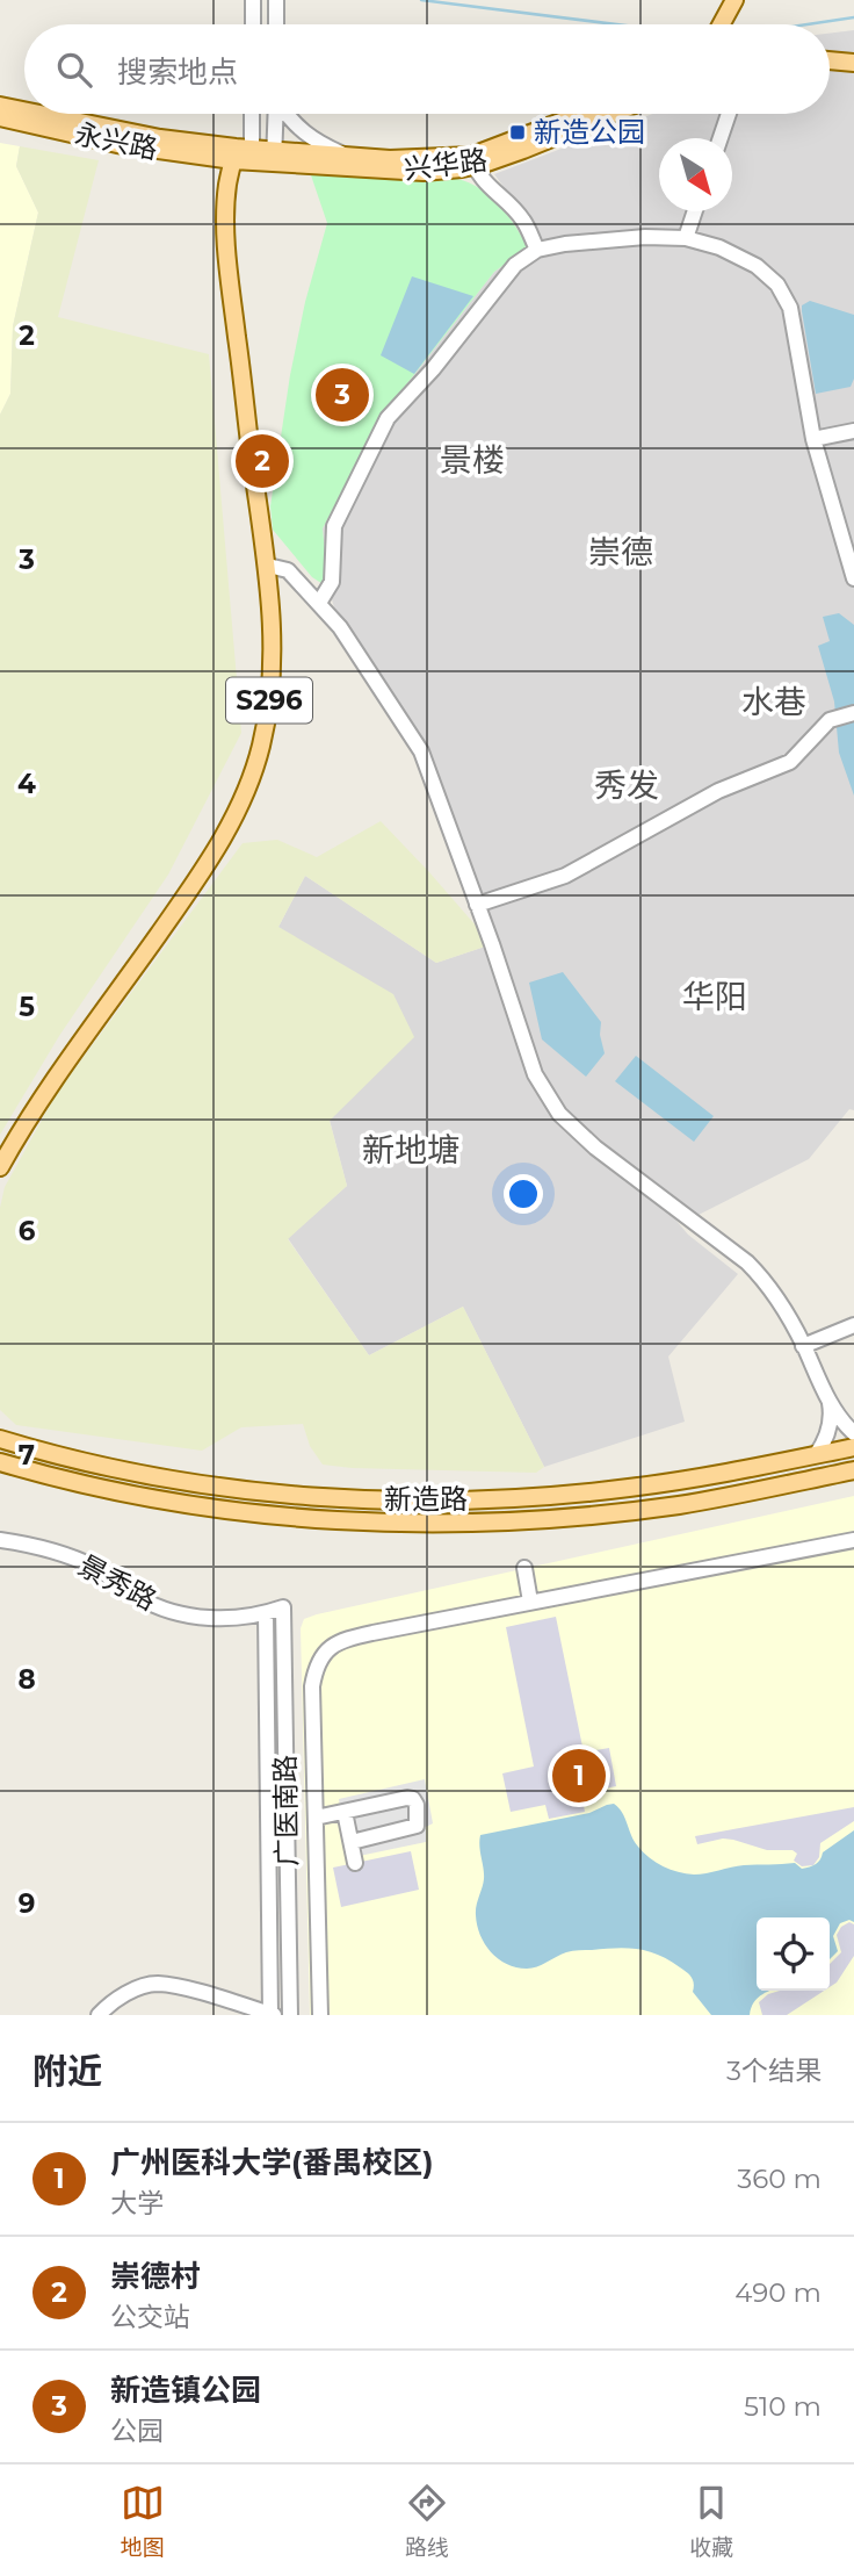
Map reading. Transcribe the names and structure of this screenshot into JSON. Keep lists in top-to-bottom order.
{
  "streets": {
    "main road": [
      "永兴路",
      "兴华路",
      "S296",
      "新造路"
    ],
    "street": ["景秀路", "广医南路"]
  },
  "crossings": [
    ["永兴路", "兴华路"],
    ["永兴路", "S296"],
    ["兴华路", "S296"],
    ["景秀路", "广医南路"]
  ],
  "districts": [
    "景楼",
    "崇德",
    "水巷",
    "秀发",
    "华阳",
    "新地塘"
  ],
  "places": {
    "transit": ["新造公园"]
  },
  "north": "bottom right",
  "page": {
    "search": "搜索地点",
    "pins": ["3", "2", "1"],
    "heading": ["附近", "3个结果"],
    "list": [
      {
        "mark": "1",
        "name": "广州医科大学(番禺校区)",
        "note": "大学",
        "value": "360 m"
      },
      {
        "mark": "2",
        "name": "崇德村",
        "note": "公交站",
        "value": "490 m"
      },
      {
        "mark": "3",
        "name": "新造镇公园",
        "note": "公园",
        "value": "510 m"
      }
    ],
    "nav": ["地图", "路线", "收藏"]
  },
  "grid": {
    "rows": [
      "2",
      "3",
      "4",
      "5",
      "6",
      "7",
      "8",
      "9"
    ]
  }
}
